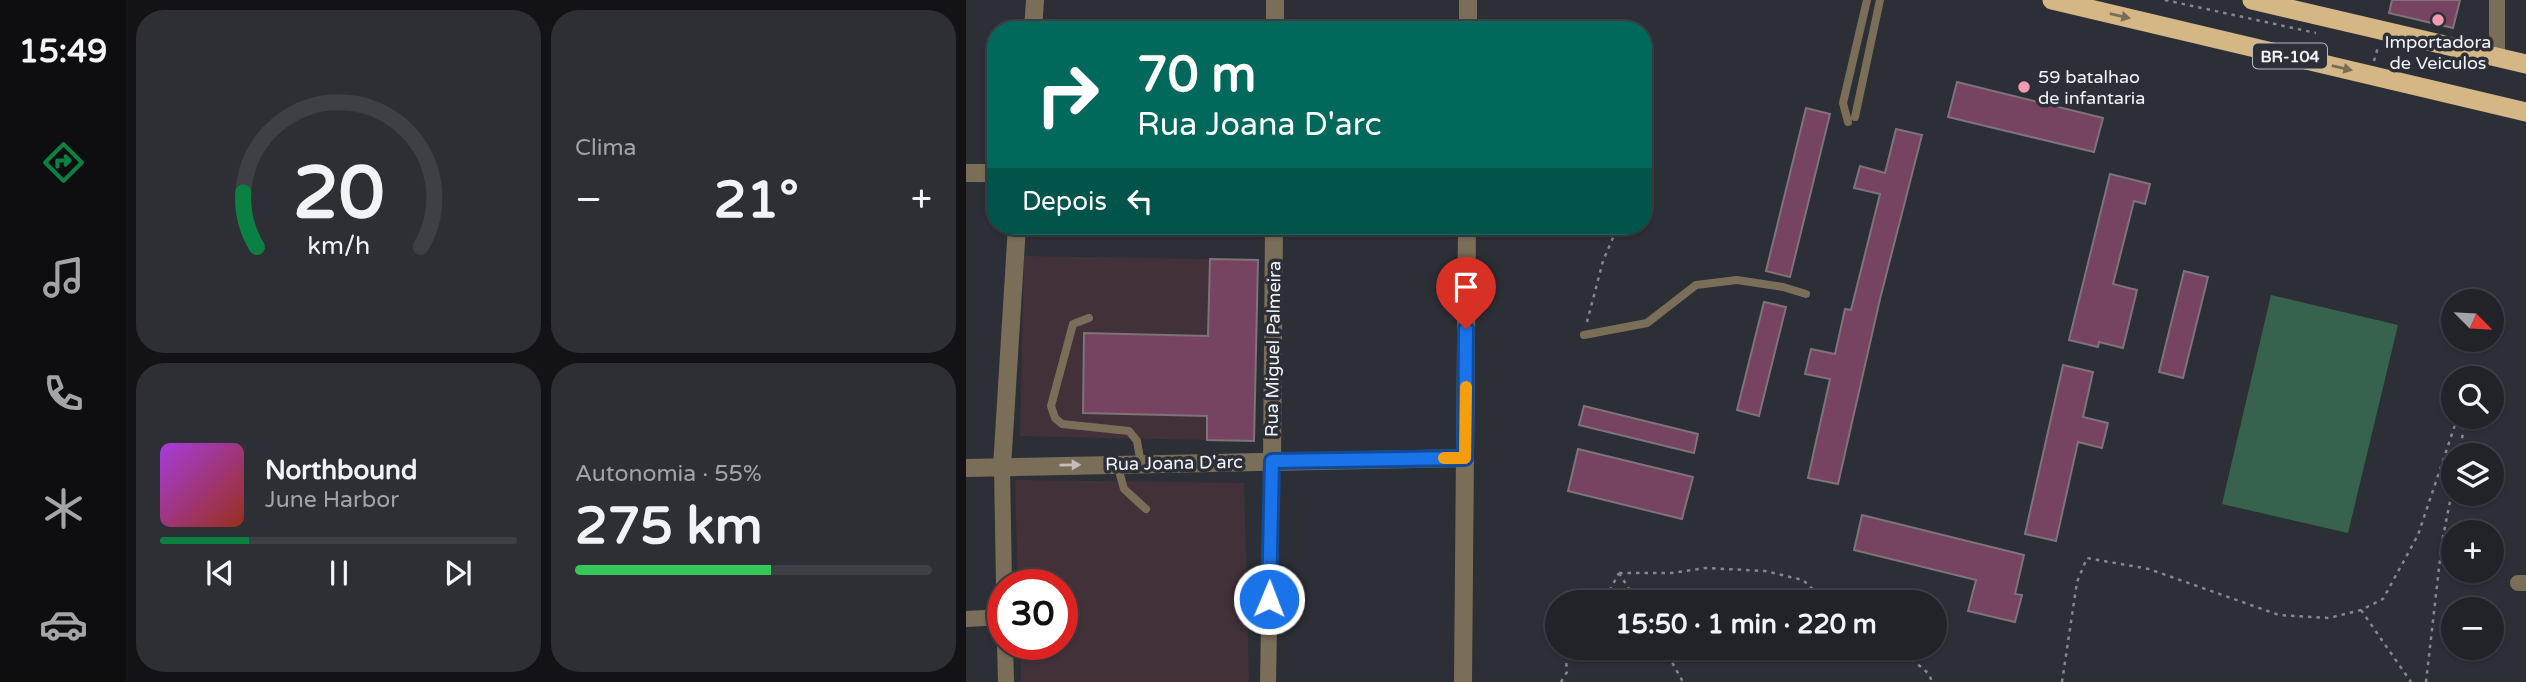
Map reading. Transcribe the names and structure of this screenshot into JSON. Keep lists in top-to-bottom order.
{
  "streets": {
    "highway": ["BR-104"],
    "street": ["Rua Miguel Palmeira", "Rua Joana D'arc"]
  },
  "crossings": [
    ["Rua Miguel Palmeira", "Rua Joana D'arc"]
  ],
  "places": ["Importadora de Veiculos", "59 batalhao de infantaria"],
  "north": "bottom right",
  "page": {
    "tabs": "15:49",
    "tile": [
      "Clima",
      ["Autonomia · 55%", "275 km"]
    ],
    "turn": ["70 m", "Rua Joana D'arc"],
    "then": "Depois",
    "heat": ["−", "21°", "+"],
    "map_buttons": ["+", "−"],
    "song": ["Northbound", "June Harbor"],
    "limit": "30",
    "trip": "15:50 · 1 min · 220 m",
    "gauge": ["20", "km/h"]
  }
}
